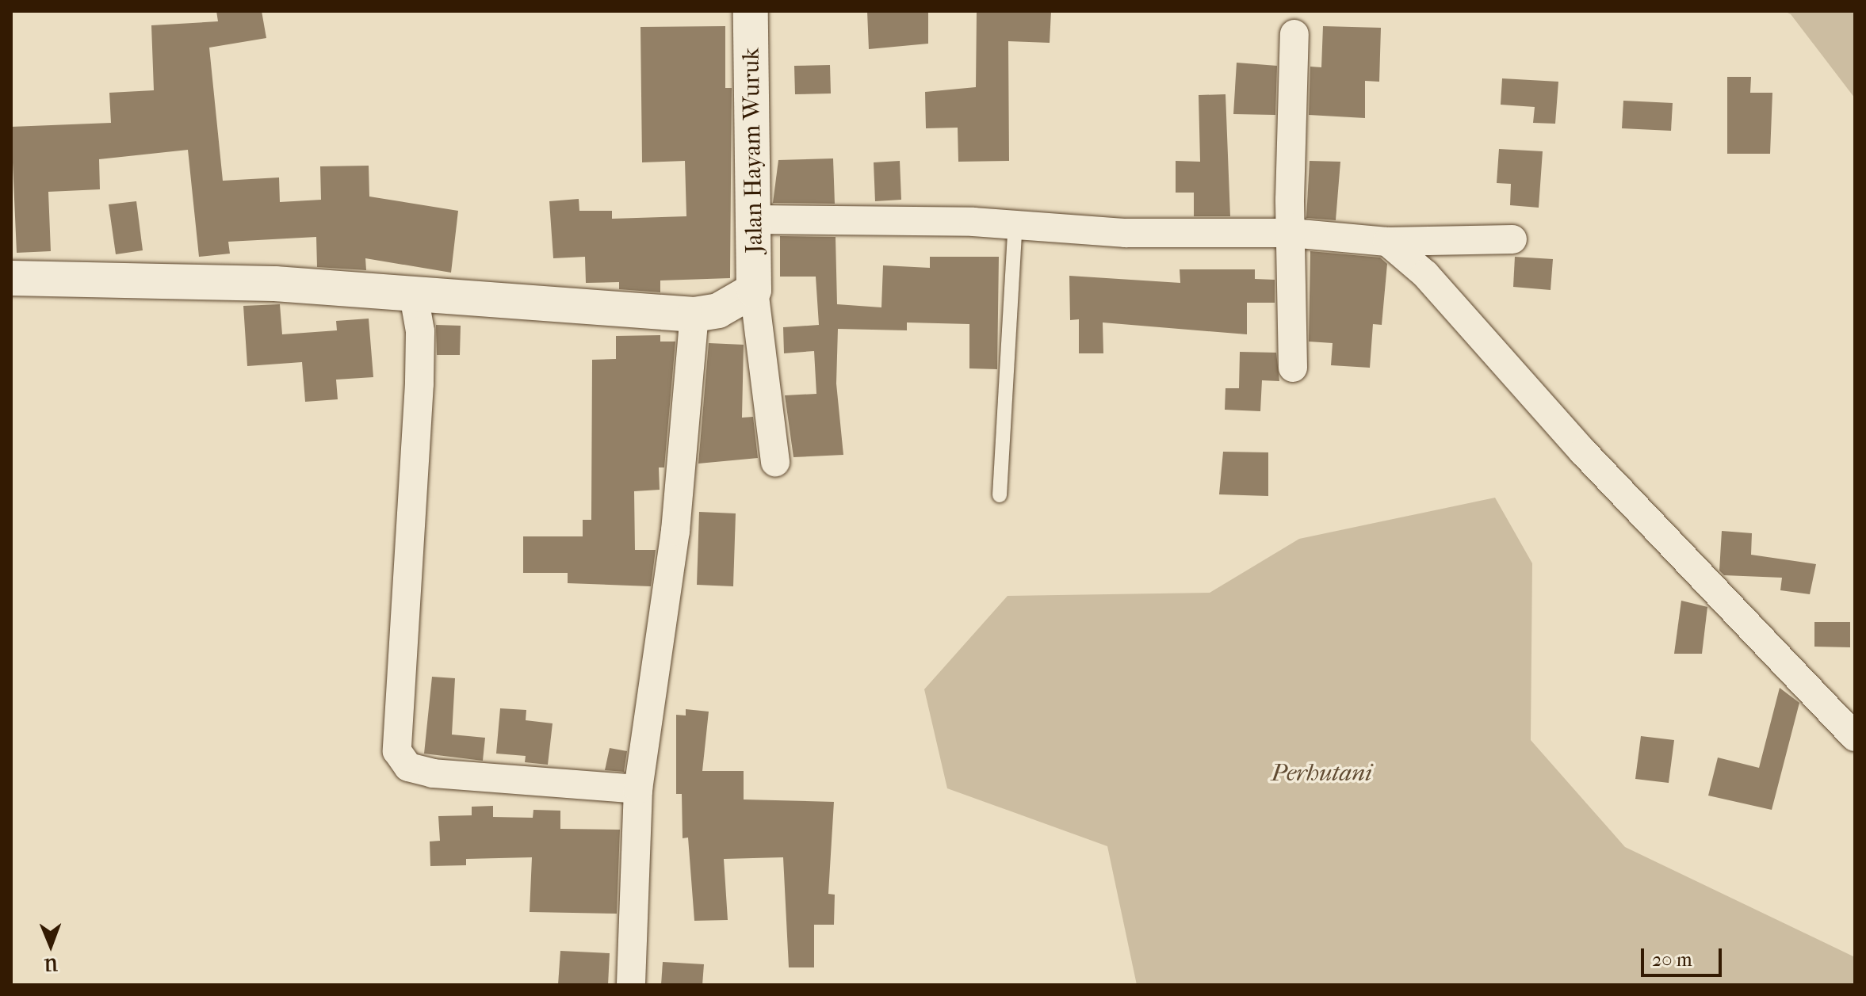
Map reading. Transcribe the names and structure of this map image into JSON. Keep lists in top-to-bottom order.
{
  "streets": {
    "street": ["Jalan Hayam Wuruk"]
  },
  "parks": ["Perhutani"],
  "scale_bar": "20 m",
  "north": "bottom"
}
